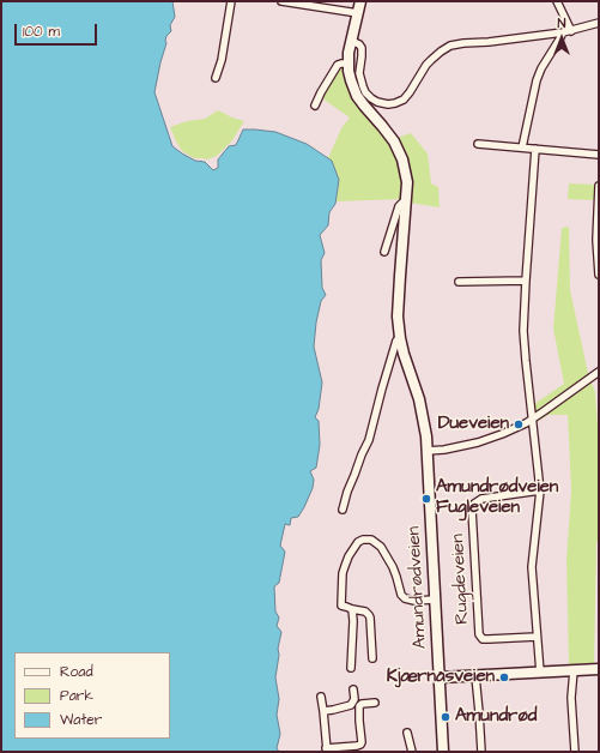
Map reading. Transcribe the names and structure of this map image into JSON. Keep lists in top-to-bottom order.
{
  "streets": {
    "main road": ["Amundrødveien"],
    "street": ["Rugdeveien"]
  },
  "places": [
    "Dueveien",
    "Amundrødveien Fugleveien",
    "Kjærnåsveien",
    "Amundrød"
  ],
  "legend": ["Road", "Park", "Water"],
  "scale_bar": "100 m",
  "north": "top"
}
